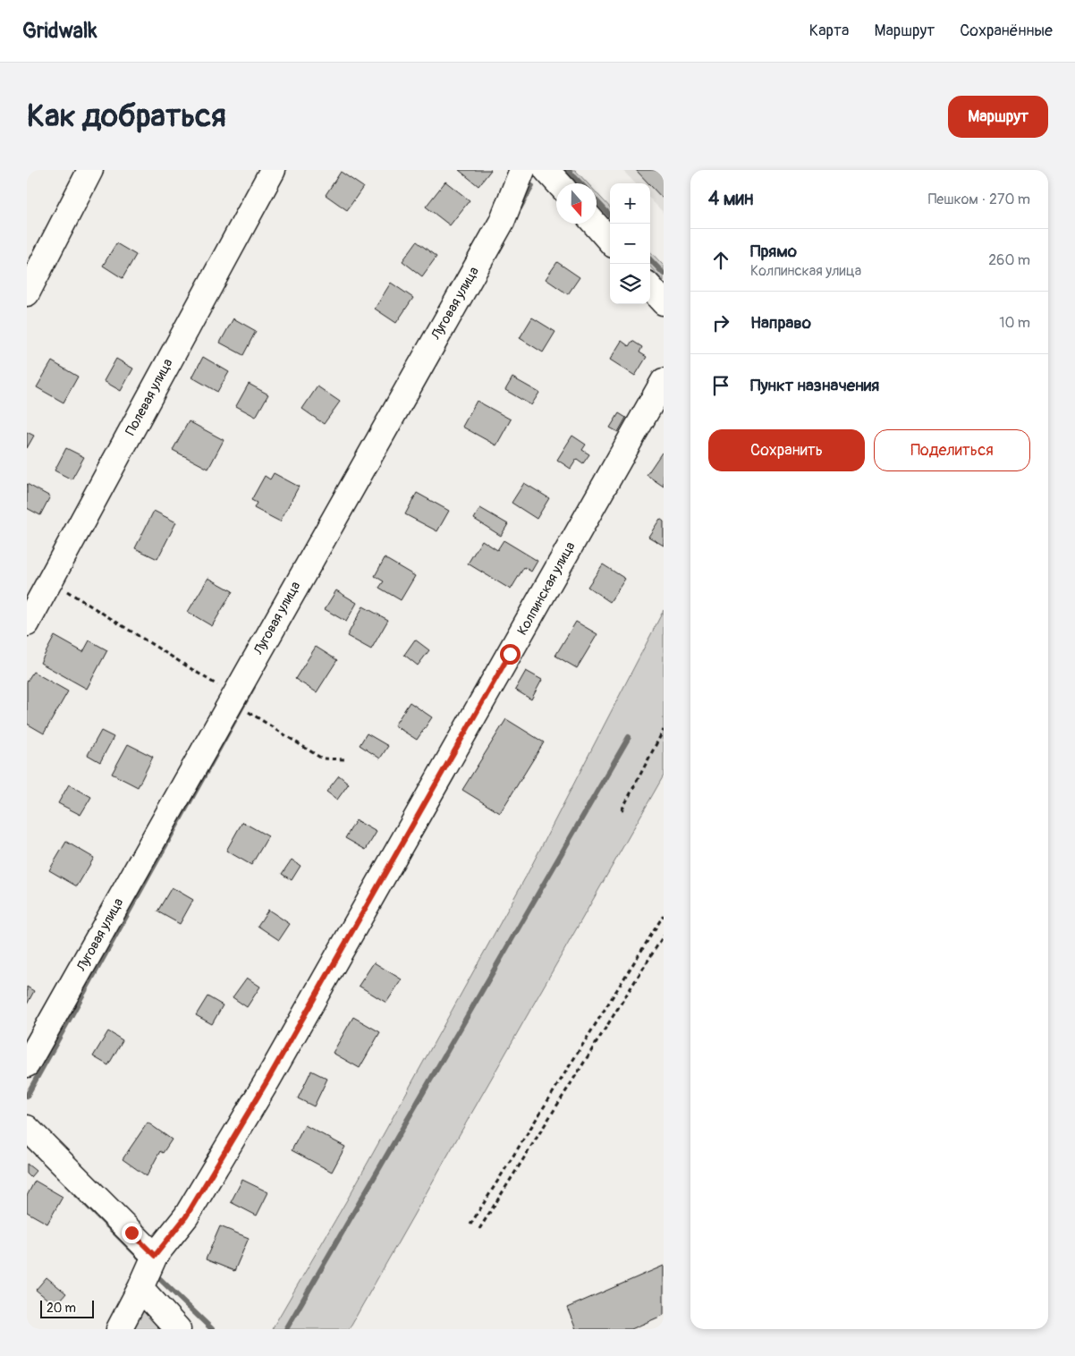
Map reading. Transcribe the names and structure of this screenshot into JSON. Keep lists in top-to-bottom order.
{
  "streets": {
    "street": ["Луговая улица", "Полевая улица", "Колпинская улица"]
  },
  "scale_bar": "20 m",
  "north": "bottom",
  "page": {
    "header": "Gridwalk",
    "nav": ["Карта", "Маршрут", "Сохранённые"],
    "buttons": [
      "Маршрут",
      ["Сохранить", "Поделиться"]
    ],
    "title": "Как добраться",
    "heading": ["4 мин", "Пешком · 270 m"],
    "map_buttons": ["+", "−"],
    "list": [
      ["Прямо", "Колпинская улица", "260 m"],
      ["Направо", "10 m"],
      "Пункт назначения"
    ],
    "scale": "20 m"
  }
}
